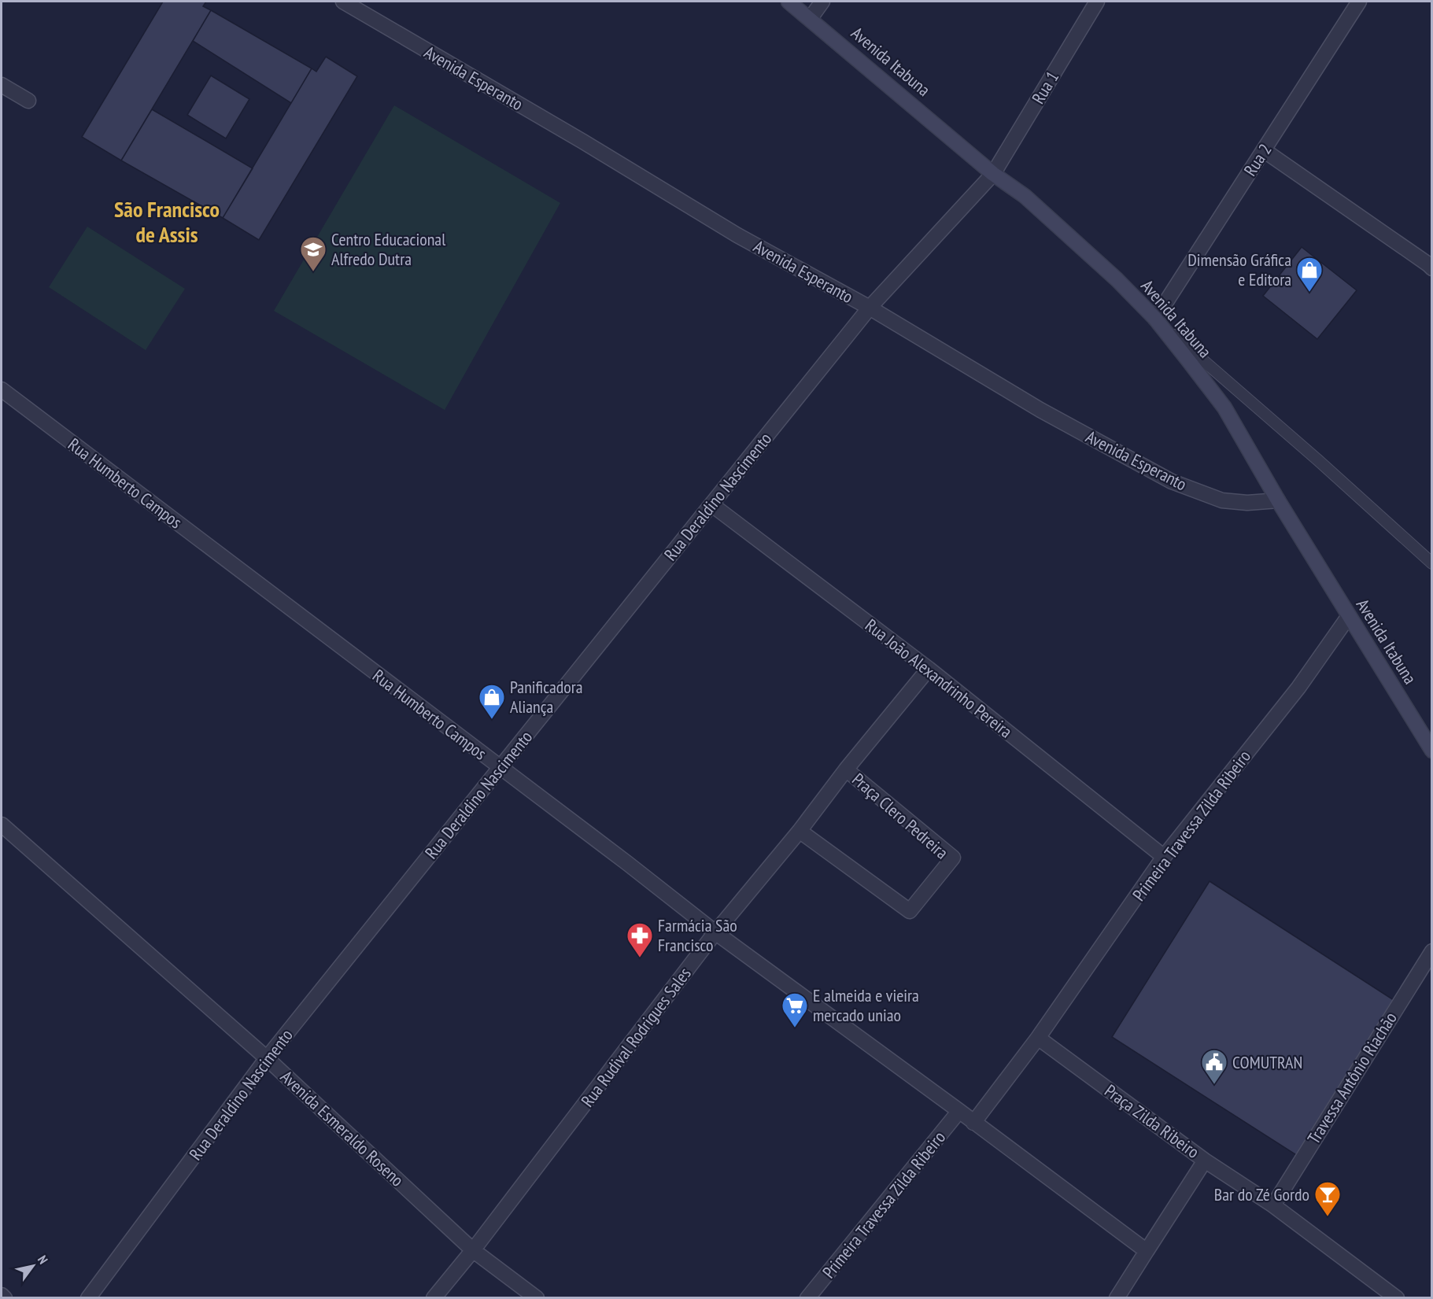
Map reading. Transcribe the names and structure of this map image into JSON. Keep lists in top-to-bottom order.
{
  "streets": {
    "main road": ["Avenida Itabuna"],
    "street": [
      "Avenida Esperanto",
      "Rua 1",
      "Rua 2",
      "Rua Humberto Campos",
      "Rua Deraldino Nascimento",
      "Rua João Alexandrinho Pereira",
      "Praça Clero Pedreira",
      "Primeira Travessa Zilda Ribeiro",
      "Rua Rudival Rodrigues Sales",
      "Travessa Antônio Riachão",
      "Praça Zilda Ribeiro",
      "Avenida Esmeraldo Roseno"
    ]
  },
  "crossings": [
    ["Avenida Itabuna", "Avenida Esperanto"],
    ["Avenida Itabuna", "Rua 1"],
    ["Avenida Itabuna", "Rua 2"],
    ["Avenida Itabuna", "Rua Deraldino Nascimento"],
    ["Avenida Itabuna", "Primeira Travessa Zilda Ribeiro"],
    ["Avenida Esperanto", "Rua Deraldino Nascimento"],
    ["Rua 1", "Rua Deraldino Nascimento"],
    ["Rua Humberto Campos", "Rua Deraldino Nascimento"],
    ["Rua Humberto Campos", "Primeira Travessa Zilda Ribeiro"],
    ["Rua Humberto Campos", "Rua Rudival Rodrigues Sales"],
    ["Rua Deraldino Nascimento", "Rua João Alexandrinho Pereira"],
    ["Rua Deraldino Nascimento", "Avenida Esmeraldo Roseno"],
    ["Rua João Alexandrinho Pereira", "Primeira Travessa Zilda Ribeiro"],
    ["Rua João Alexandrinho Pereira", "Rua Rudival Rodrigues Sales"],
    ["Praça Clero Pedreira", "Rua Rudival Rodrigues Sales"],
    ["Primeira Travessa Zilda Ribeiro", "Praça Zilda Ribeiro"],
    ["Rua Rudival Rodrigues Sales", "Avenida Esmeraldo Roseno"]
  ],
  "districts": ["São Francisco de Assis"],
  "places": {
    "school or university": ["Centro Educacional Alfredo Dutra"],
    "shop": ["Dimensão Gráfica e Editora", "Panificadora Aliança"],
    "pharmacy": ["Farmácia São Francisco"],
    "supermarket": ["E almeida e vieira mercado uniao"],
    "public building": ["COMUTRAN"],
    "bar": ["Bar do Zé Gordo"]
  },
  "north": "top right"
}
